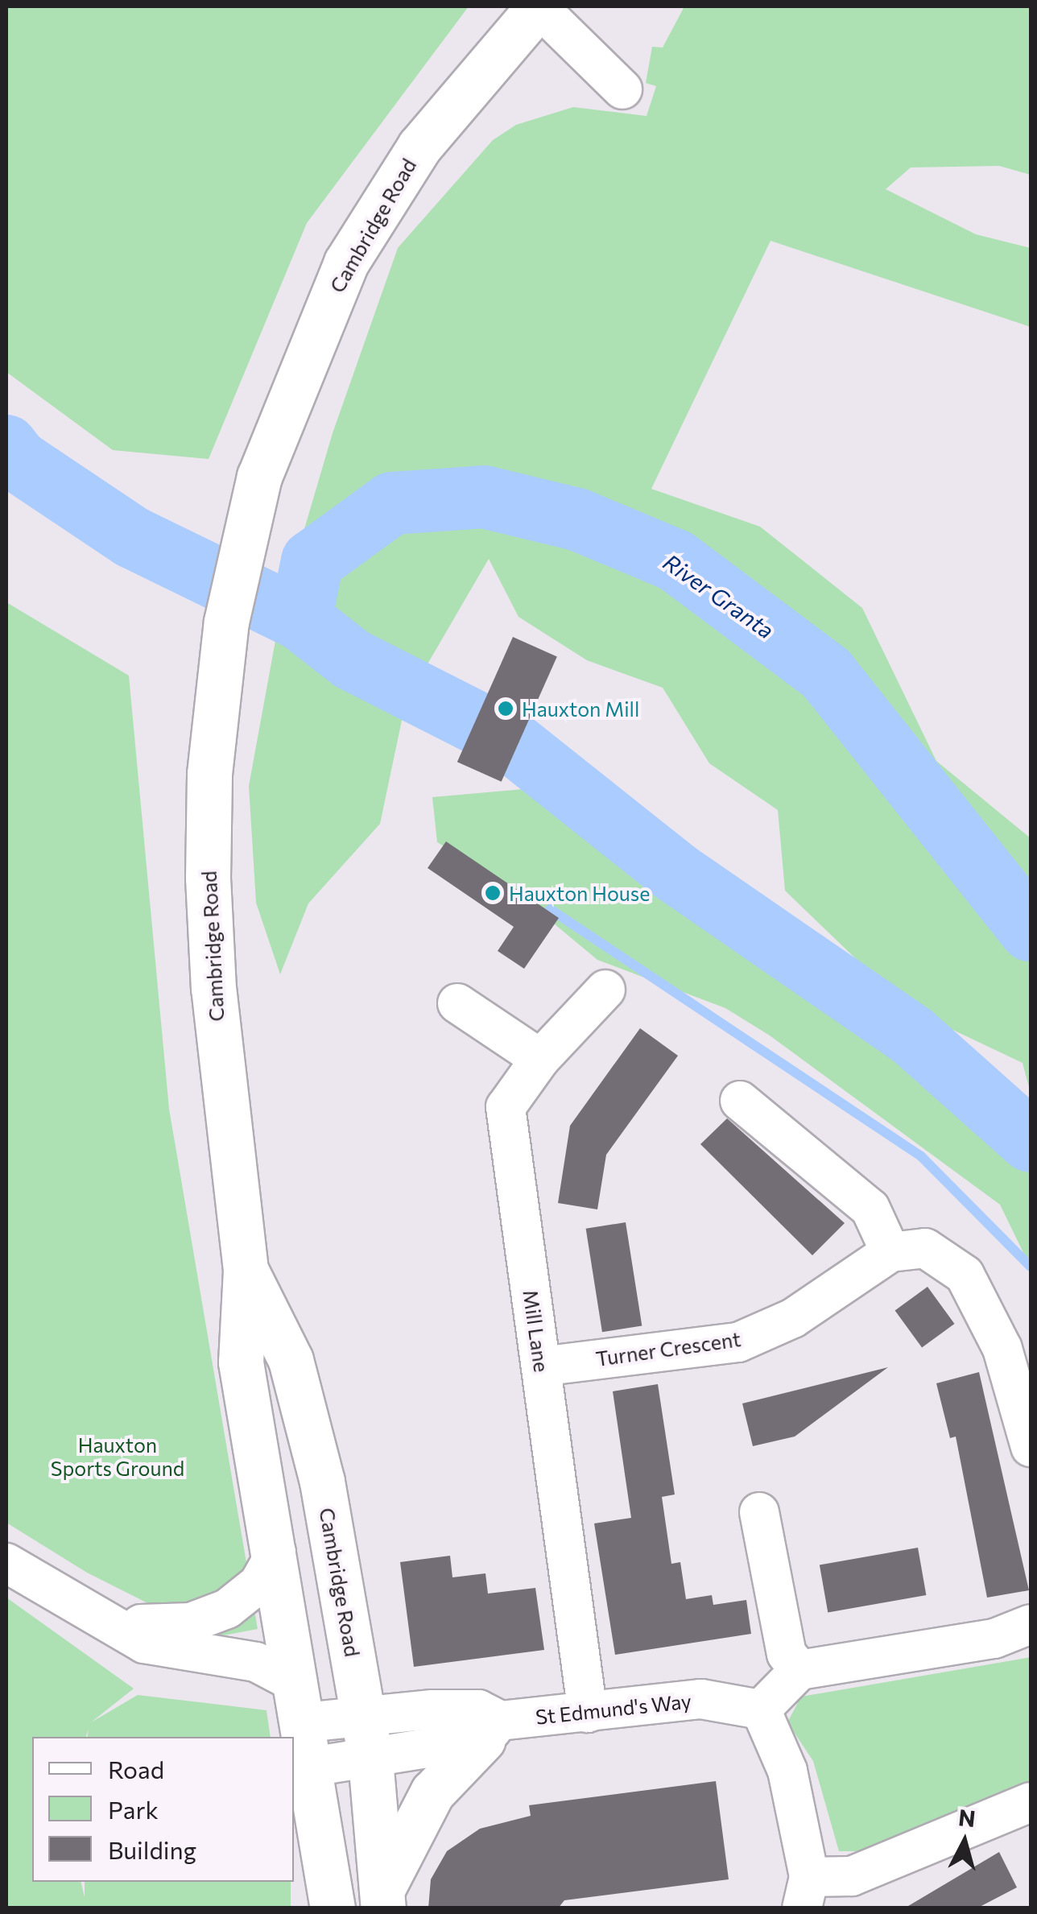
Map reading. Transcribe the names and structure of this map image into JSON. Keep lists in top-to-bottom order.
{
  "streets": {
    "highway": ["Cambridge Road"],
    "street": ["Mill Lane", "Turner Crescent", "St Edmund's Way"]
  },
  "crossings": [
    ["Cambridge Road", "St Edmund's Way"],
    ["Mill Lane", "Turner Crescent"],
    ["Mill Lane", "St Edmund's Way"]
  ],
  "water": ["River Granta"],
  "parks": ["Hauxton Sports Ground"],
  "places": ["Hauxton Mill", "Hauxton House"],
  "legend": ["Road", "Park", "Building"],
  "north": "top"
}
